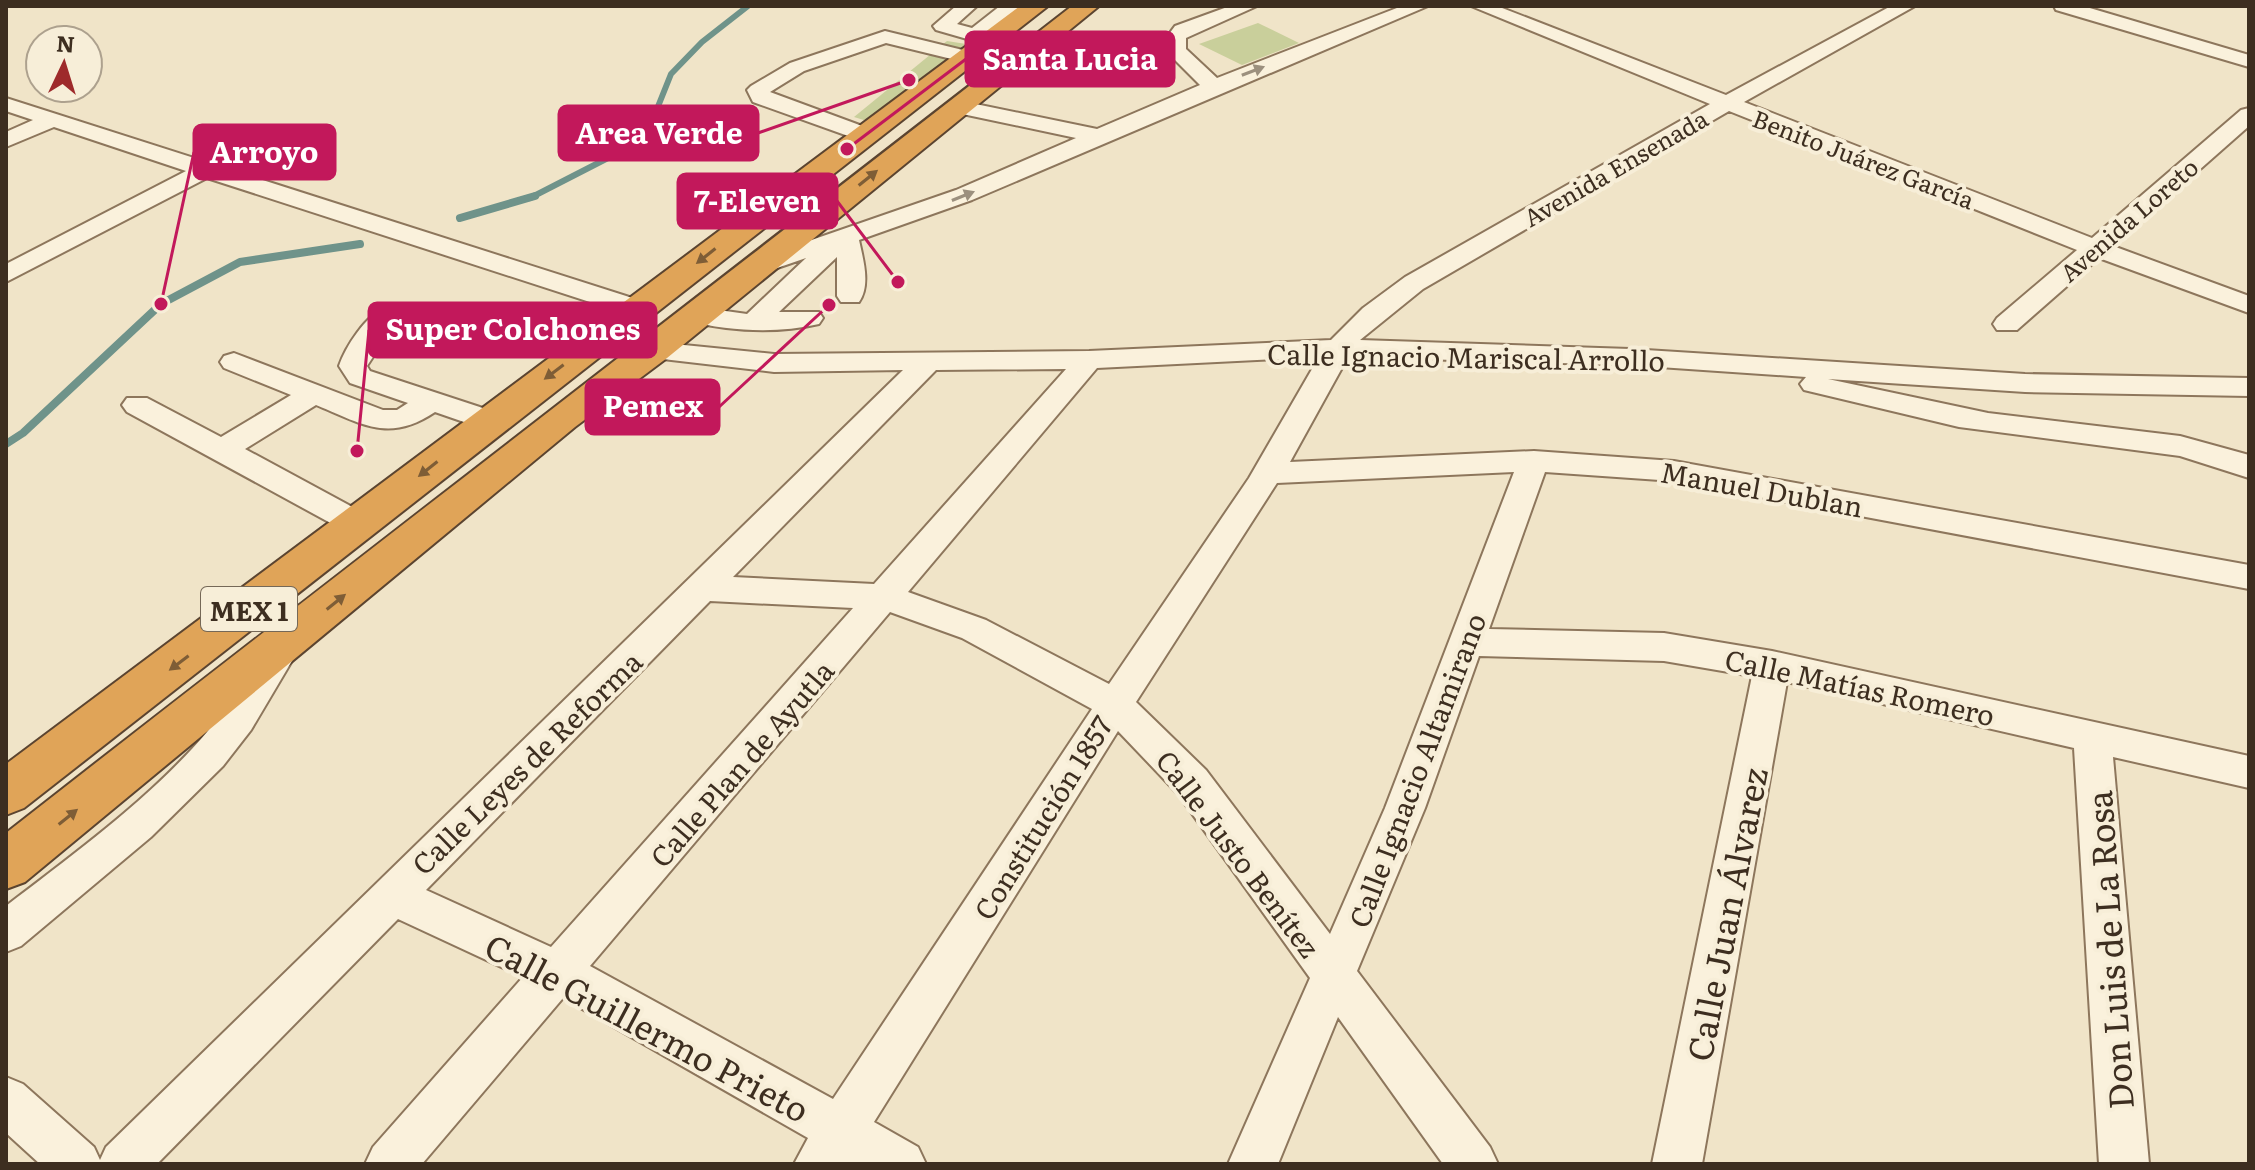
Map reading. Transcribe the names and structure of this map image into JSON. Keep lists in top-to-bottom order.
{
  "streets": {
    "highway": ["MEX 1"],
    "street": [
      "Benito Juárez García",
      "Avenida Ensenada",
      "Avenida Loreto",
      "Calle Ignacio Mariscal Arrollo",
      "Manuel Dublan",
      "Calle Matías Romero",
      "Calle Leyes de Reforma",
      "Calle Plan de Ayutla",
      "Calle Ignacio Altamirano",
      "Constitución 1857",
      "Calle Justo Benítez",
      "Calle Juan Álvarez",
      "Don Luis de La Rosa",
      "Calle Guillermo Prieto"
    ]
  },
  "crossings": [
    ["Benito Juárez García", "Avenida Ensenada"],
    ["Benito Juárez García", "Avenida Loreto"],
    ["Avenida Ensenada", "Calle Ignacio Mariscal Arrollo"],
    ["Avenida Ensenada", "Manuel Dublan"],
    ["Avenida Ensenada", "Constitución 1857"],
    ["Calle Ignacio Mariscal Arrollo", "MEX 1"],
    ["Calle Ignacio Mariscal Arrollo", "Calle Leyes de Reforma"],
    ["Calle Ignacio Mariscal Arrollo", "Calle Plan de Ayutla"],
    ["Manuel Dublan", "Calle Ignacio Altamirano"],
    ["Manuel Dublan", "Constitución 1857"],
    ["Calle Matías Romero", "Calle Ignacio Altamirano"],
    ["Calle Matías Romero", "Calle Juan Álvarez"],
    ["Calle Matías Romero", "Don Luis de La Rosa"],
    ["Calle Leyes de Reforma", "Calle Justo Benítez"],
    ["Calle Leyes de Reforma", "Calle Guillermo Prieto"],
    ["Calle Plan de Ayutla", "Calle Justo Benítez"],
    ["Calle Plan de Ayutla", "Calle Guillermo Prieto"],
    ["Calle Ignacio Altamirano", "Calle Justo Benítez"],
    ["Constitución 1857", "Calle Justo Benítez"],
    ["Constitución 1857", "Calle Guillermo Prieto"]
  ],
  "places": [
    "Area Verde",
    "Santa Lucia",
    "7-Eleven",
    "Arroyo",
    "Pemex",
    "Super Colchones"
  ],
  "north": "top"
}
